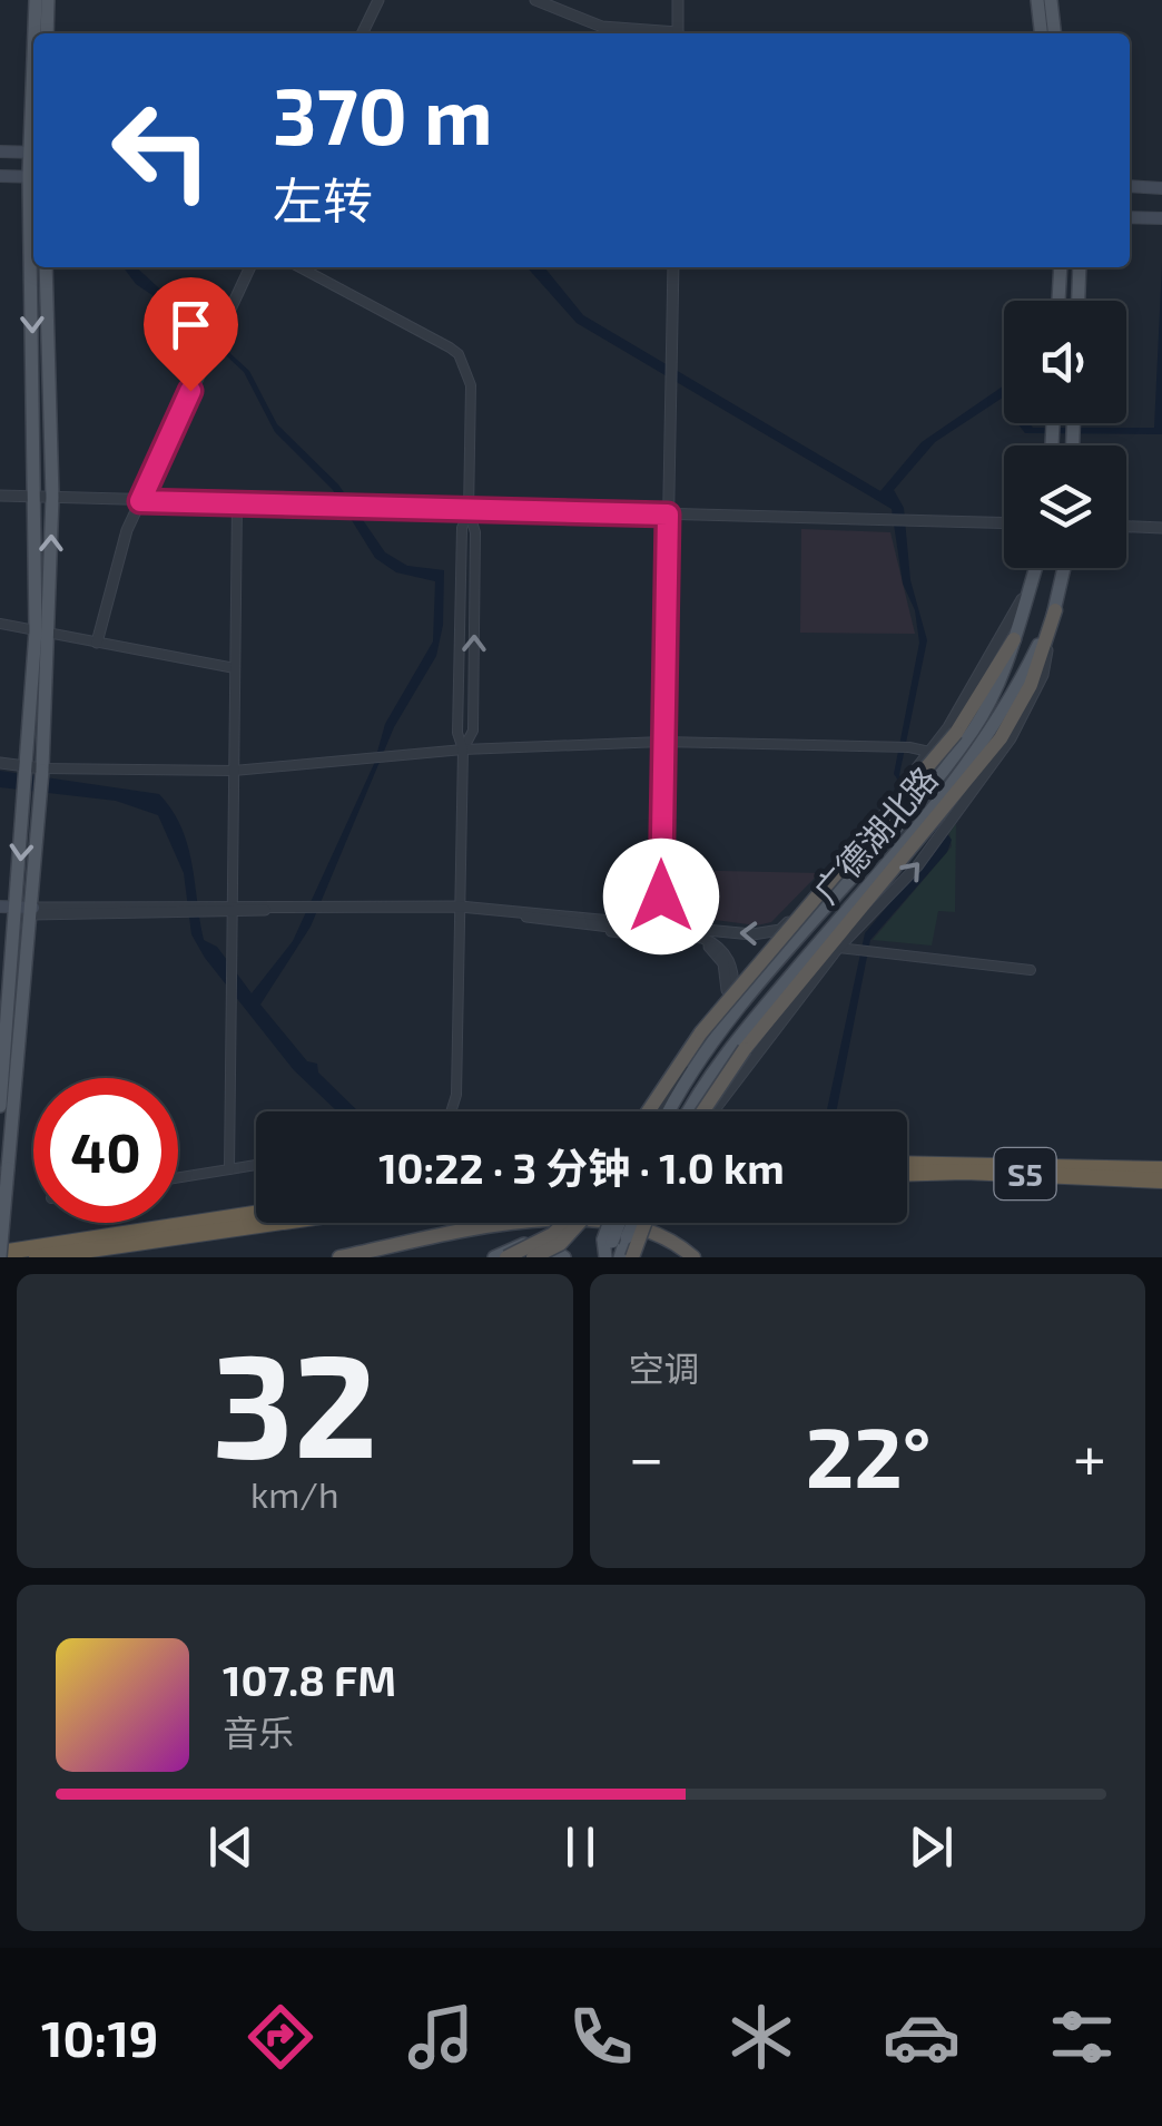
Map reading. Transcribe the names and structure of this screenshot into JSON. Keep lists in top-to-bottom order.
{
  "streets": {
    "highway": ["S5"],
    "main road": ["广德湖北路"]
  },
  "page": {
    "turn": ["370 m", "左转"],
    "limit": "40",
    "trip": "10:22 · 3 分钟 · 1.0 km",
    "tile": [
      ["32", "km/h"],
      "空调"
    ],
    "heat": ["−", "22°", "+"],
    "song": ["107.8 FM", "音乐"],
    "tabs": "10:19"
  }
}
